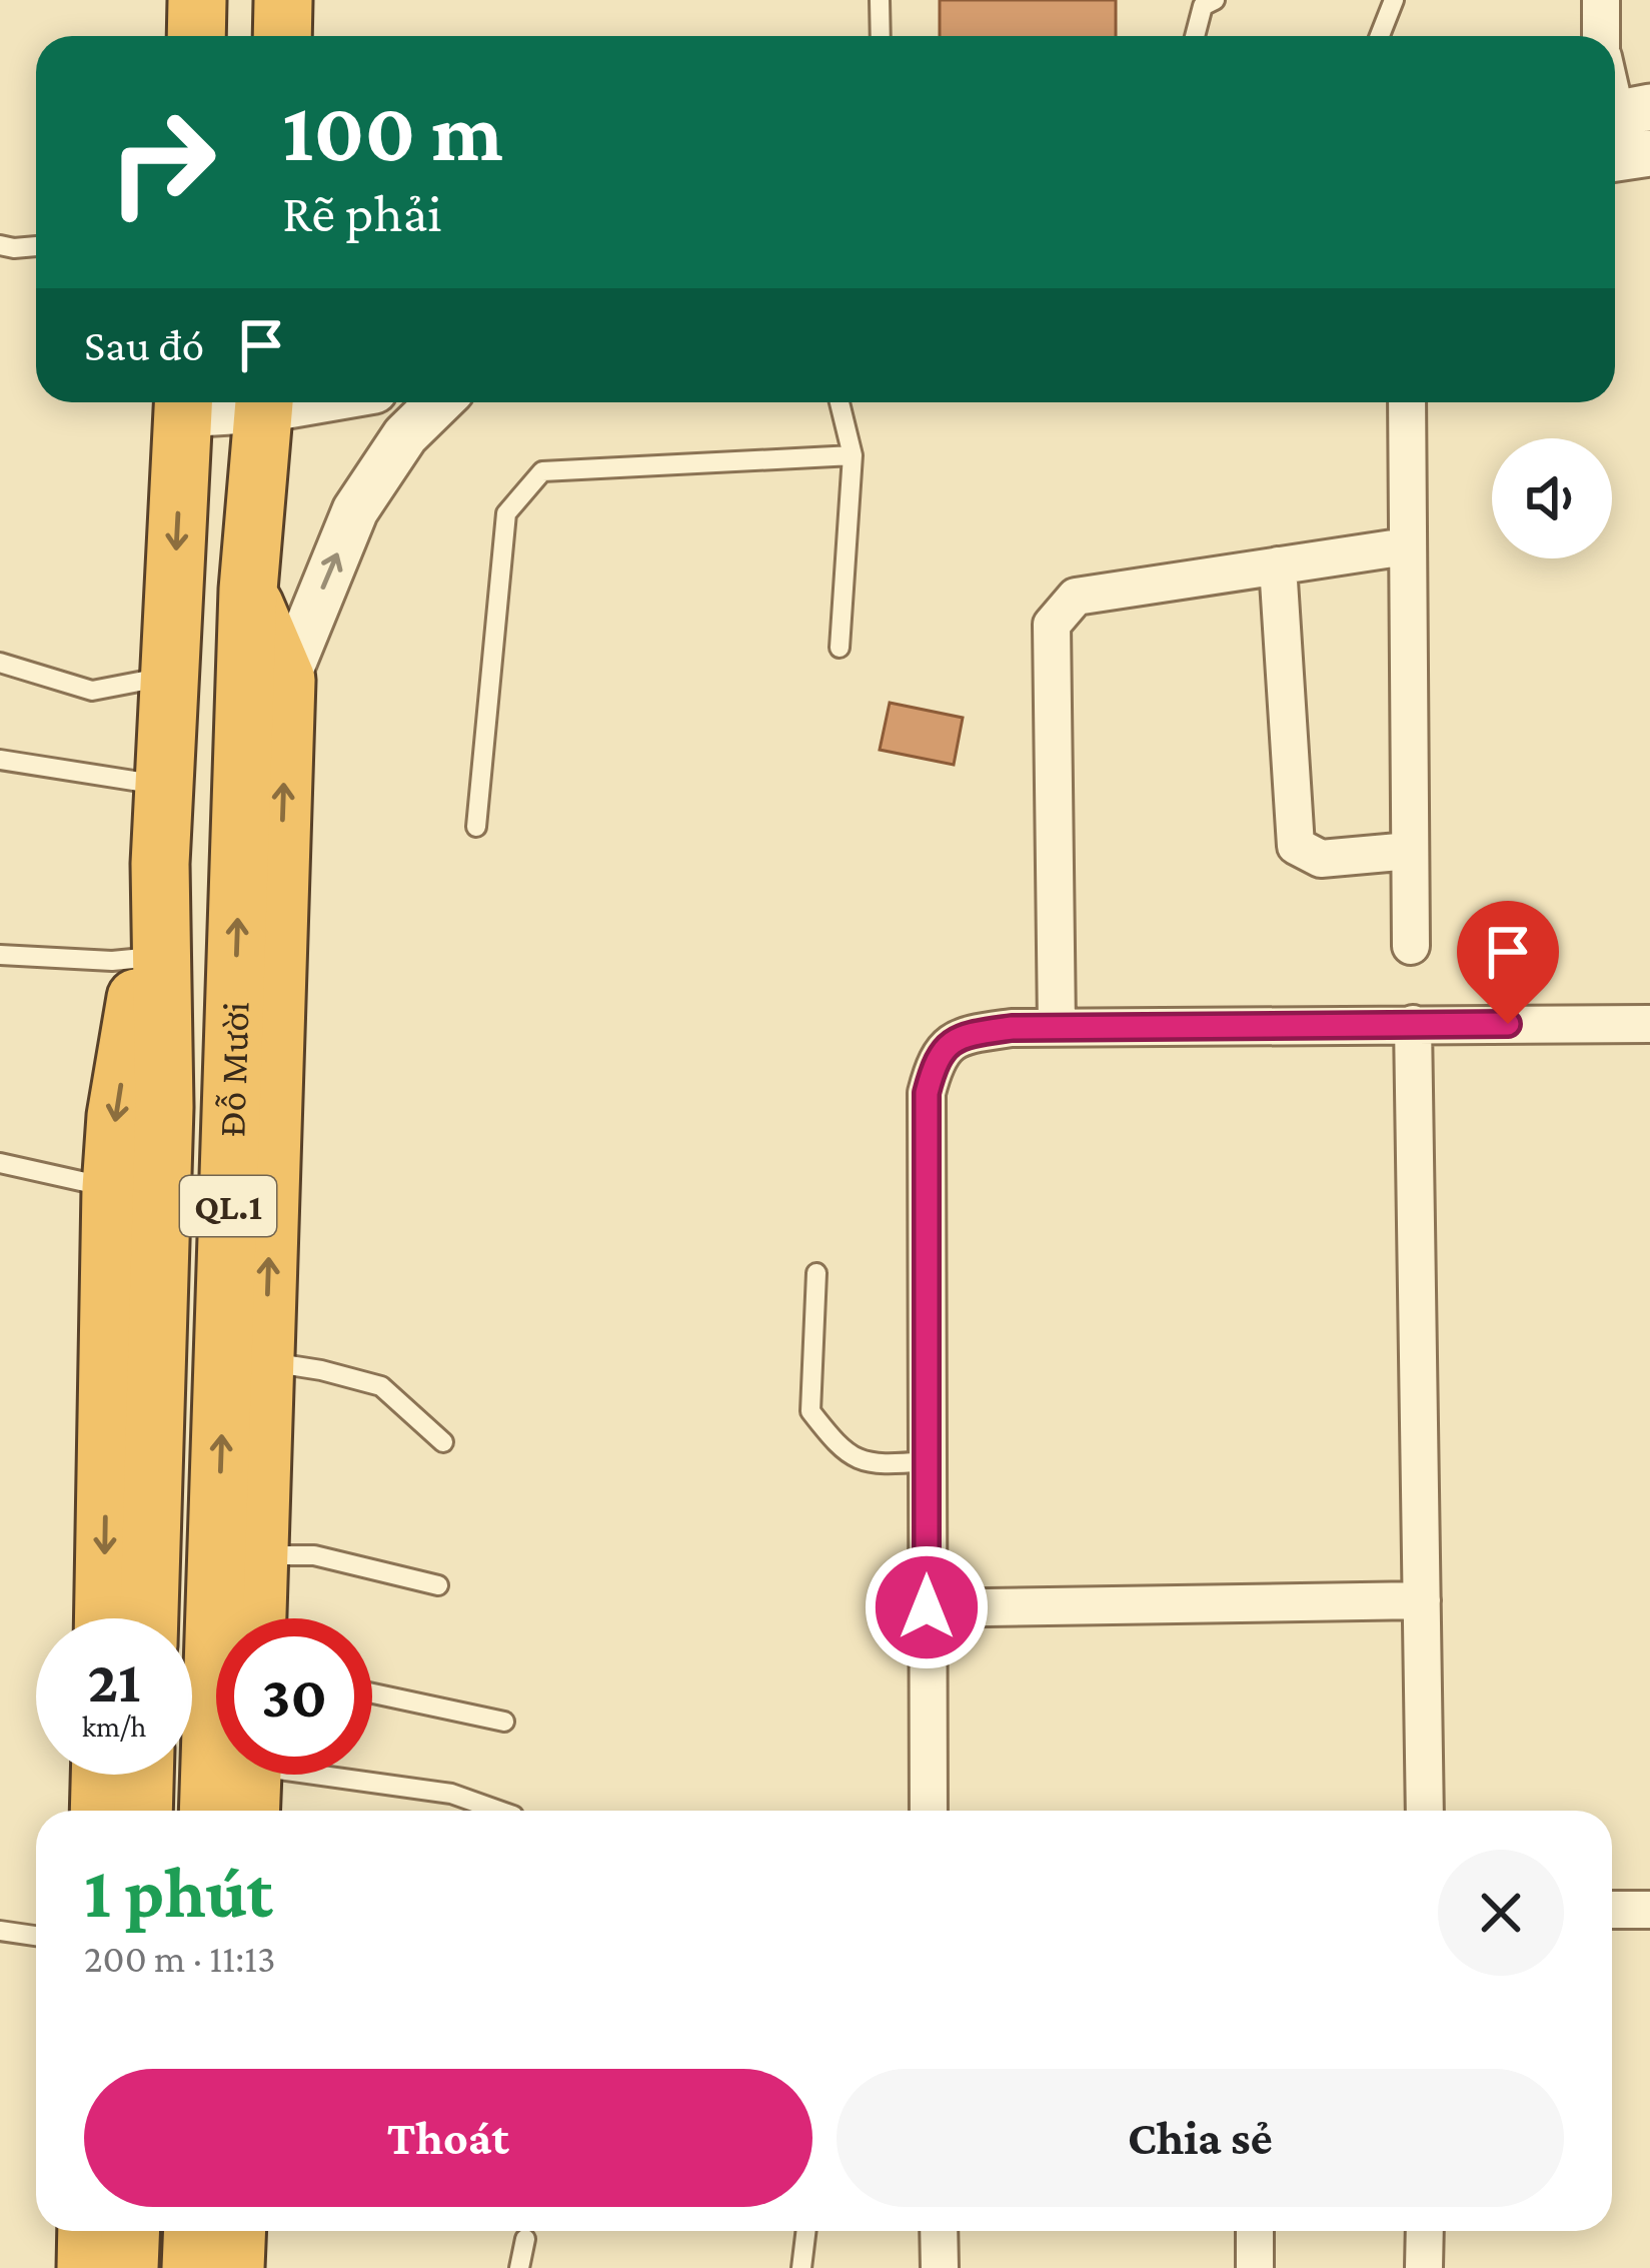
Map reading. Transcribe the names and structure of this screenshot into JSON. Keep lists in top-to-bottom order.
{
  "streets": {
    "highway": ["Đỗ Mười", "QL.1"]
  },
  "crossings": [
    ["Đỗ Mười", "QL.1"]
  ],
  "page": {
    "turn": ["100 m", "Rẽ phải"],
    "then": "Sau đó",
    "speed": "21 km/h",
    "limit": "30",
    "heading": ["1 phút", "200 m · 11:13"],
    "buttons": ["Thoát", "Chia sẻ"]
  }
}
